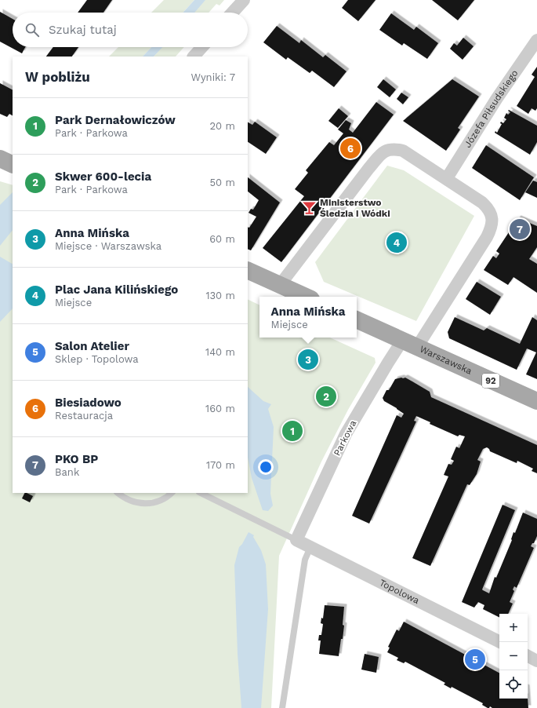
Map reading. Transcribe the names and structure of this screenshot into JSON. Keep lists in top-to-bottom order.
{
  "streets": {
    "main road": ["Warszawska", "92"],
    "street": ["Józefa Piłsudskiego", "Parkowa", "Topolowa"]
  },
  "crossings": [
    ["Józefa Piłsudskiego", "Parkowa"],
    ["Warszawska", "Parkowa"],
    ["Parkowa", "Topolowa"]
  ],
  "places": {
    "bar": ["Ministerstwo Śledzia i Wódki"]
  },
  "page": {
    "search": "Szukaj tutaj",
    "heading": ["W pobliżu", "Wyniki: 7"],
    "list": [
      {
        "mark": "1",
        "name": "Park Dernałowiczów",
        "note": "Park · Parkowa",
        "value": "20 m"
      },
      {
        "mark": "2",
        "name": "Skwer 600-lecia",
        "note": "Park · Parkowa",
        "value": "50 m"
      },
      {
        "mark": "3",
        "name": "Anna Mińska",
        "note": "Miejsce · Warszawska",
        "value": "60 m"
      },
      {
        "mark": "4",
        "name": "Plac Jana Kilińskiego",
        "note": "Miejsce",
        "value": "130 m"
      },
      {
        "mark": "5",
        "name": "Salon Atelier",
        "note": "Sklep · Topolowa",
        "value": "140 m"
      },
      {
        "mark": "6",
        "name": "Biesiadowo",
        "note": "Restauracja",
        "value": "160 m"
      },
      {
        "mark": "7",
        "name": "PKO BP",
        "note": "Bank",
        "value": "170 m"
      }
    ],
    "pins": [
      "6",
      "7",
      "4",
      "3",
      "2",
      "1",
      "5"
    ],
    "popup": ["Anna Mińska", "Miejsce"],
    "map_buttons": ["+", "−"]
  }
}
